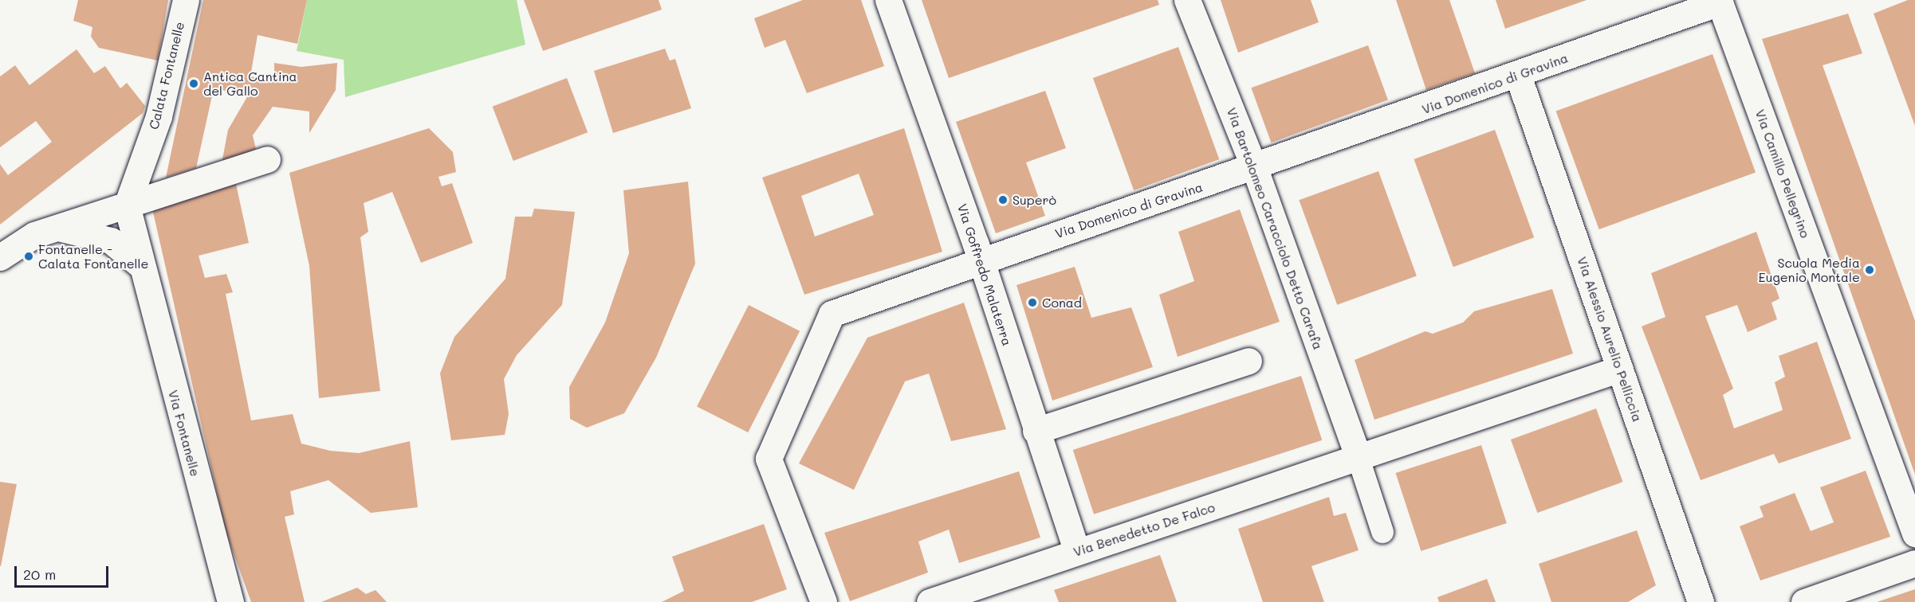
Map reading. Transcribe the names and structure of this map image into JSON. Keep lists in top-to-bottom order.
{
  "streets": {
    "street": [
      "Calata Fontanelle",
      "Via Domenico di Gravina",
      "Via Camillo Pellegrino",
      "Via Bartolomeo Caracciolo Detto Carafa",
      "Via Goffredo Malaterra",
      "Via Alessio Aurelio Pelliccia",
      "Via Fontanelle",
      "Via Benedetto De Falco"
    ]
  },
  "crossings": [
    ["Calata Fontanelle", "Via Fontanelle"],
    ["Via Domenico di Gravina", "Via Camillo Pellegrino"],
    ["Via Domenico di Gravina", "Via Bartolomeo Caracciolo Detto Carafa"],
    ["Via Domenico di Gravina", "Via Goffredo Malaterra"],
    ["Via Domenico di Gravina", "Via Alessio Aurelio Pelliccia"],
    ["Via Bartolomeo Caracciolo Detto Carafa", "Via Benedetto De Falco"],
    ["Via Goffredo Malaterra", "Via Benedetto De Falco"],
    ["Via Alessio Aurelio Pelliccia", "Via Benedetto De Falco"]
  ],
  "places": [
    "Antica Cantina del Gallo",
    "Superò",
    "Fontanelle - Calata Fontanelle",
    "Scuola Media Eugenio Montale",
    "Conad"
  ],
  "scale_bar": "20 m"
}
